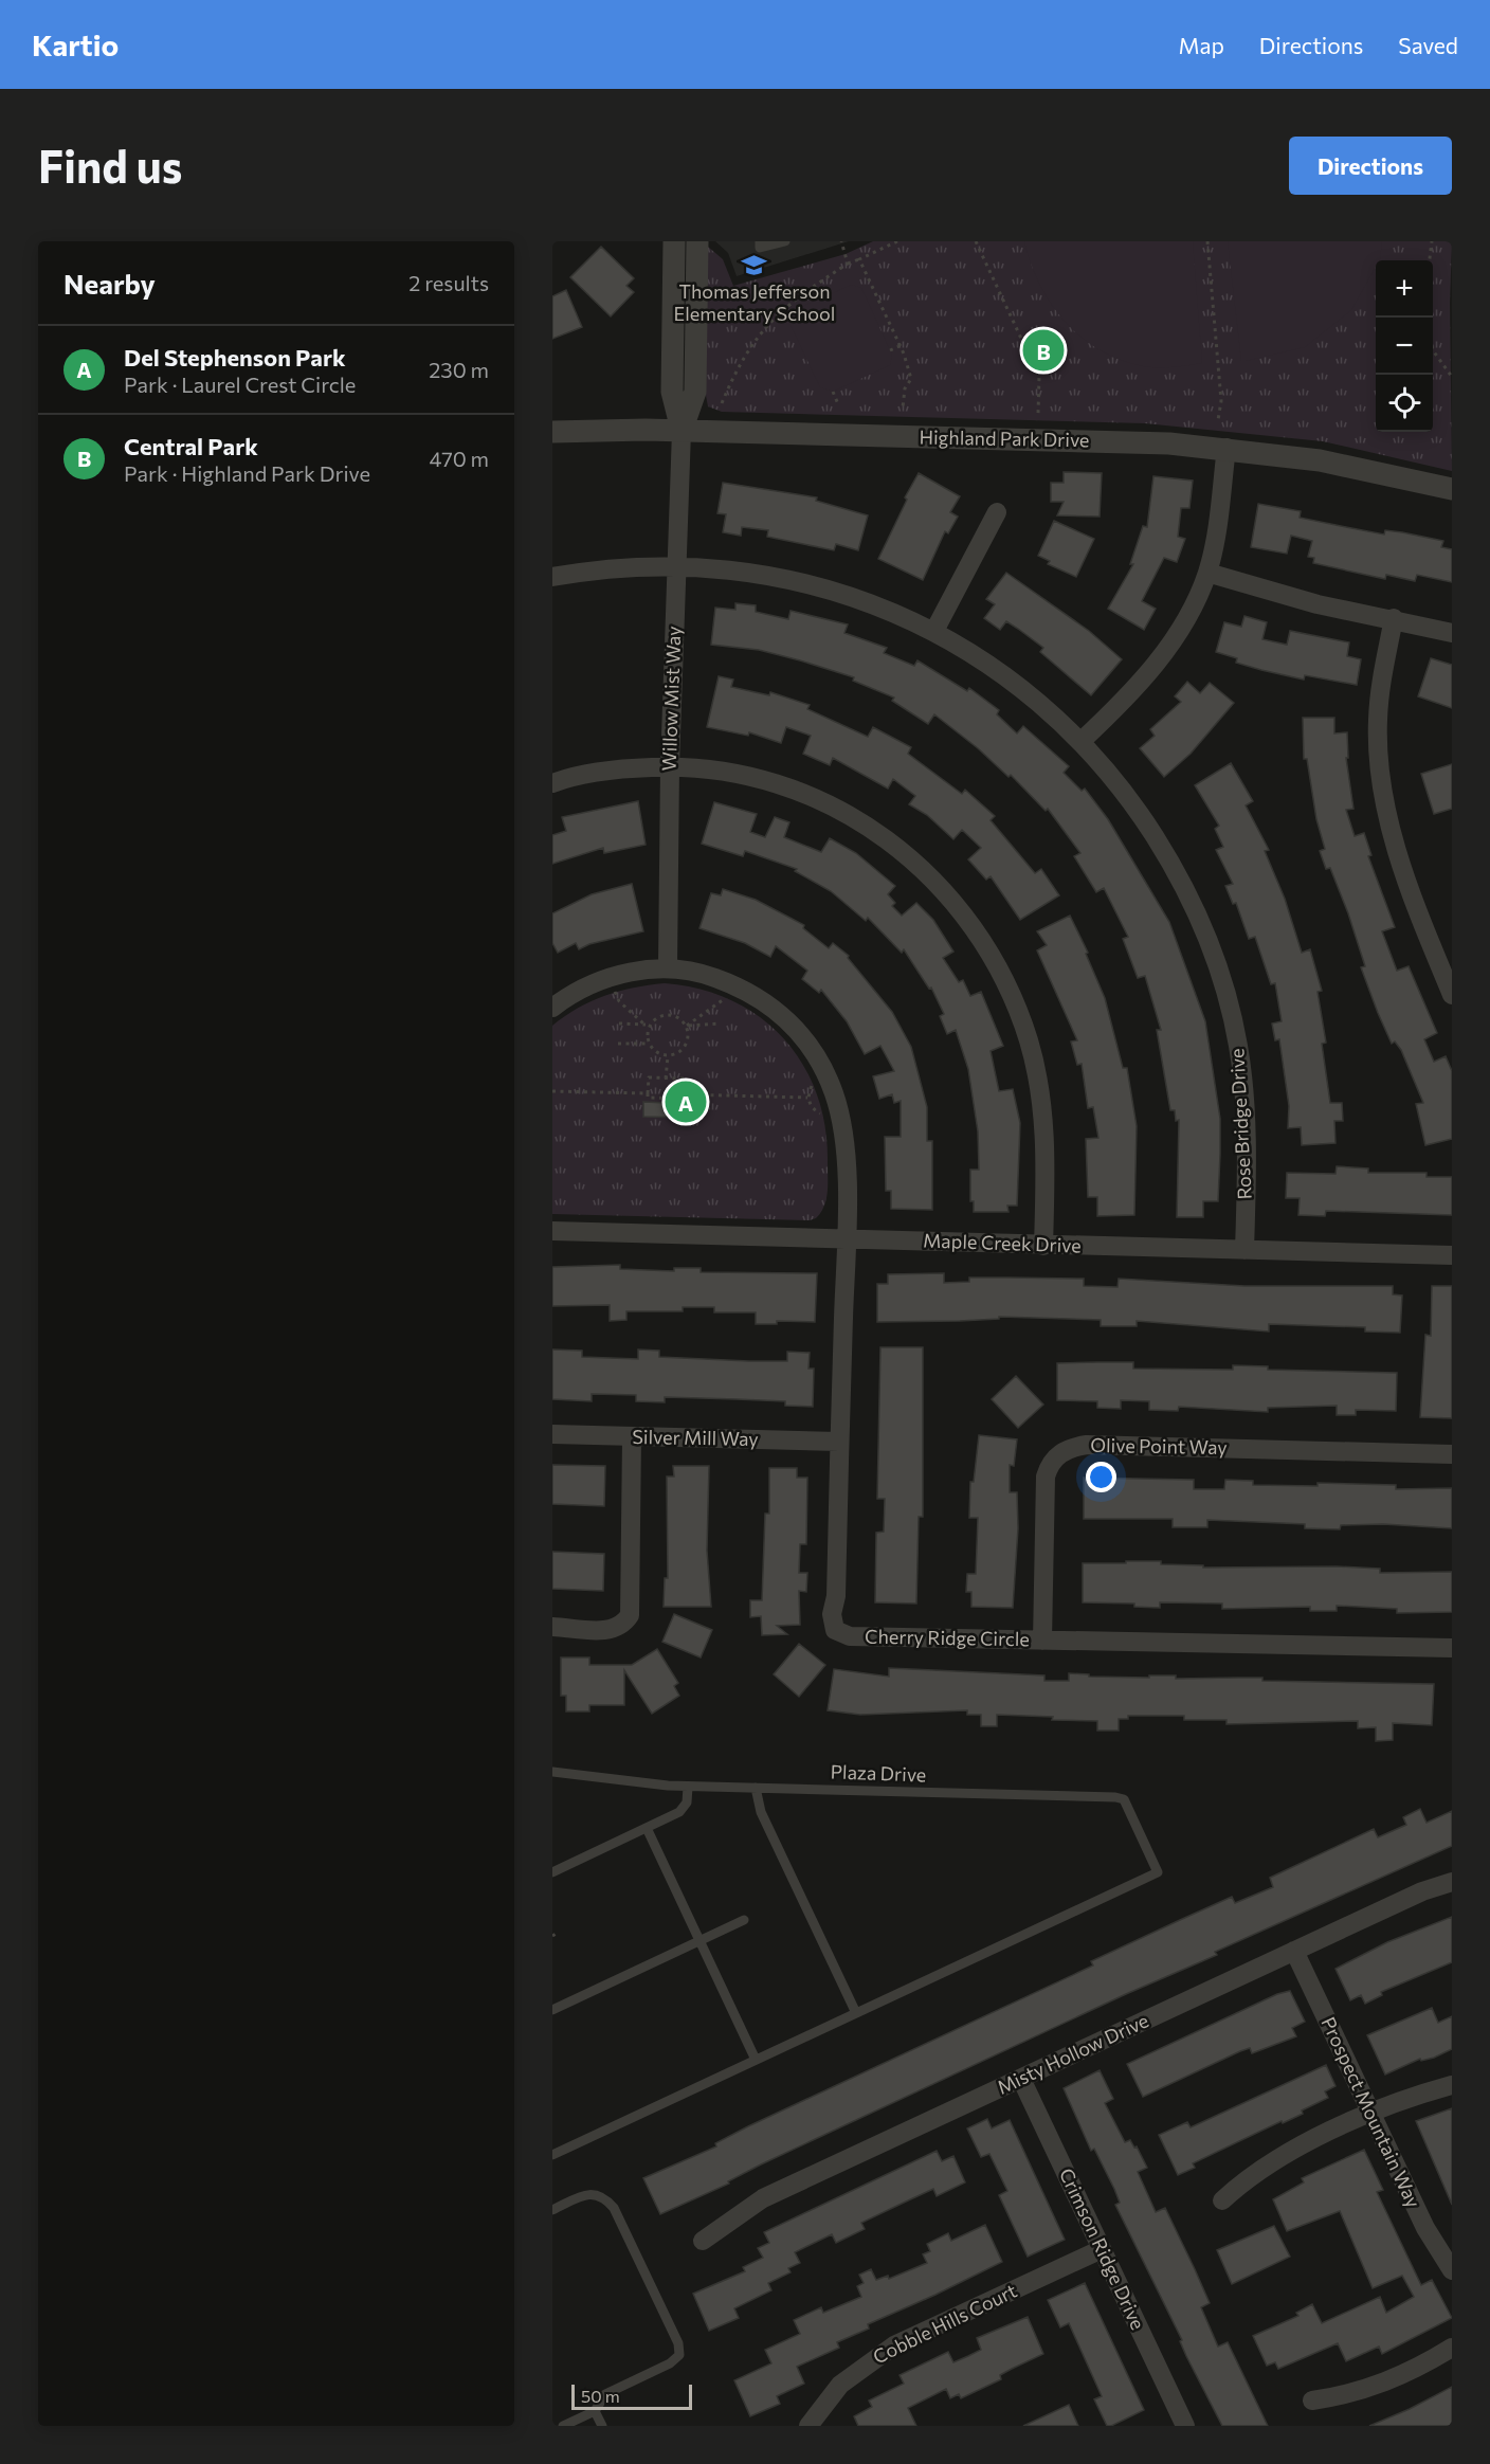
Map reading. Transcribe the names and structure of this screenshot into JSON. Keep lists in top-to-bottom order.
{
  "streets": {
    "street": [
      "Highland Park Drive",
      "Willow Mist Way",
      "Rose Bridge Drive",
      "Maple Creek Drive",
      "Silver Mill Way",
      "Olive Point Way",
      "Cherry Ridge Circle",
      "Misty Hollow Drive",
      "Prospect Mountain Way",
      "Crimson Ridge Drive",
      "Cobble Hills Court"
    ],
    "lane": ["Plaza Drive"]
  },
  "crossings": [
    ["Highland Park Drive", "Willow Mist Way"],
    ["Willow Mist Way", "Rose Bridge Drive"],
    ["Willow Mist Way", "Cherry Ridge Circle"],
    ["Rose Bridge Drive", "Maple Creek Drive"],
    ["Maple Creek Drive", "Cherry Ridge Circle"],
    ["Silver Mill Way", "Cherry Ridge Circle"],
    ["Olive Point Way", "Cherry Ridge Circle"],
    ["Misty Hollow Drive", "Prospect Mountain Way"],
    ["Misty Hollow Drive", "Crimson Ridge Drive"],
    ["Crimson Ridge Drive", "Cobble Hills Court"]
  ],
  "places": {
    "school or university": ["Thomas Jefferson Elementary School"]
  },
  "scale_bar": "50 m",
  "page": {
    "header": "Kartio",
    "nav": ["Map", "Directions", "Saved"],
    "buttons": "Directions",
    "title": "Find us",
    "heading": ["Nearby", "2 results"],
    "map_buttons": ["+", "−"],
    "list": [
      {
        "mark": "A",
        "name": "Del Stephenson Park",
        "note": "Park · Laurel Crest Circle",
        "value": "230 m"
      },
      {
        "mark": "B",
        "name": "Central Park",
        "note": "Park · Highland Park Drive",
        "value": "470 m"
      }
    ],
    "pins": ["B", "A"],
    "scale": "50 m"
  }
}
